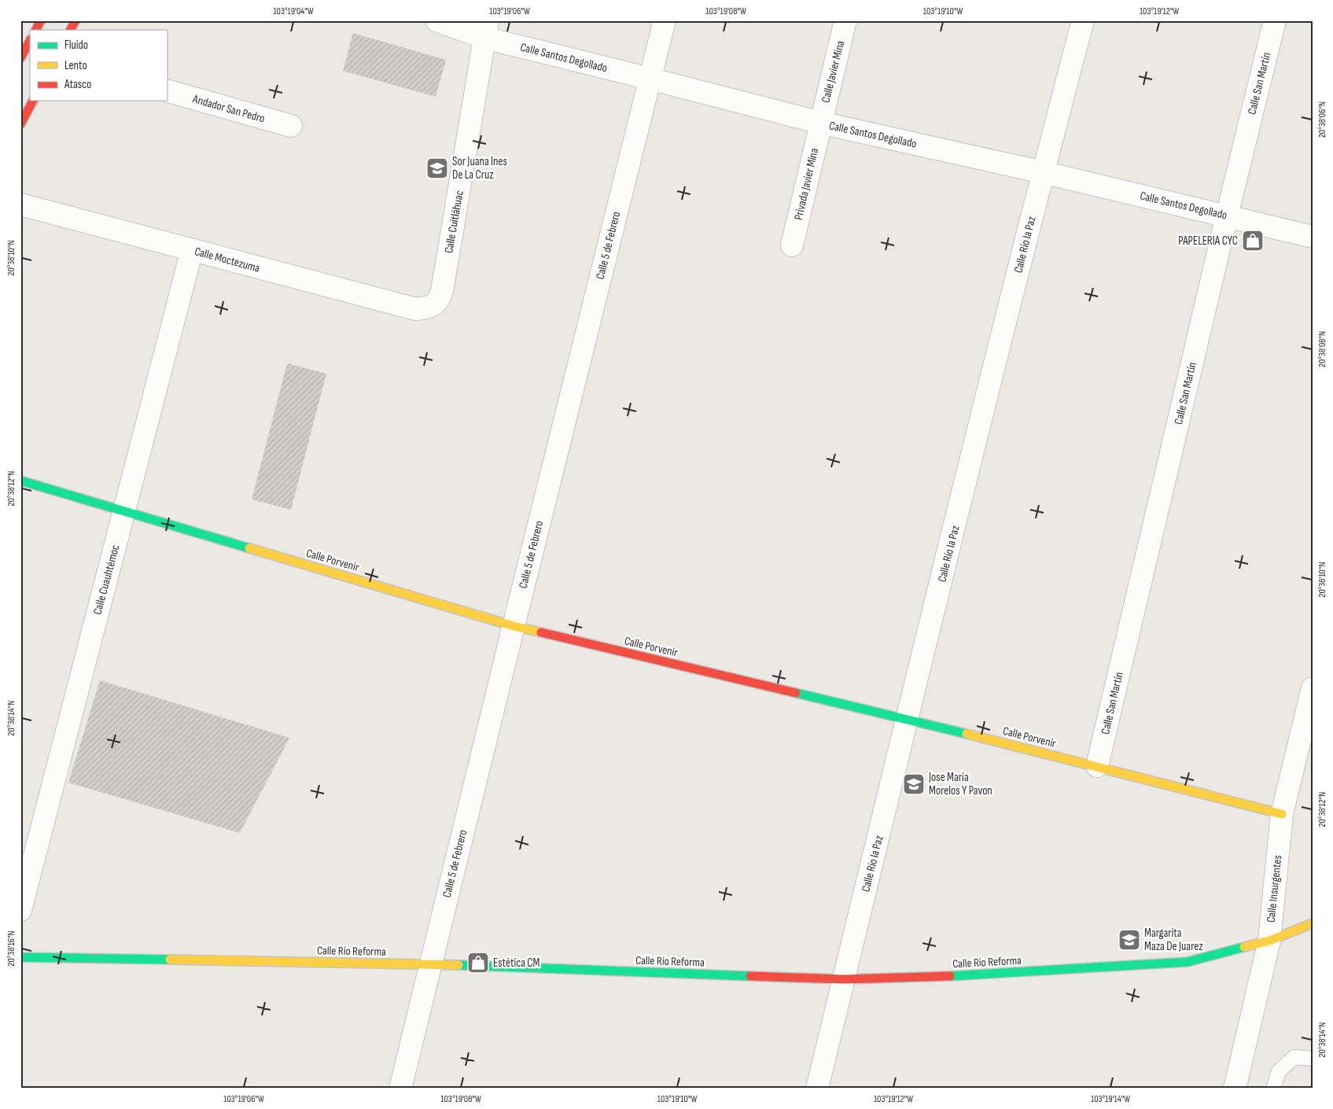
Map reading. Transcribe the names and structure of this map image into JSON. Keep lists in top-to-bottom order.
{
  "streets": {
    "street": [
      "Calle Santos Degollado",
      "Calle Javier Mina",
      "Calle San Martín",
      "Andador San Pedro",
      "Privada Javier Mina",
      "Calle Cuitláhuac",
      "Calle Río la Paz",
      "Calle 5 de Febrero",
      "Calle Moctezuma",
      "Calle Porvenir",
      "Calle Cuauhtémoc",
      "Calle Insurgentes",
      "Calle Río Reforma"
    ]
  },
  "crossings": [
    ["Calle Santos Degollado", "Calle Javier Mina"],
    ["Calle Santos Degollado", "Calle San Martín"],
    ["Calle Santos Degollado", "Privada Javier Mina"],
    ["Calle Santos Degollado", "Calle Cuitláhuac"],
    ["Calle Santos Degollado", "Calle Río la Paz"],
    ["Calle Santos Degollado", "Calle 5 de Febrero"],
    ["Calle Javier Mina", "Privada Javier Mina"],
    ["Calle San Martín", "Calle Porvenir"],
    ["Calle Cuitláhuac", "Calle Moctezuma"],
    ["Calle Río la Paz", "Calle Porvenir"],
    ["Calle Río la Paz", "Calle Río Reforma"],
    ["Calle 5 de Febrero", "Calle Porvenir"],
    ["Calle 5 de Febrero", "Calle Río Reforma"],
    ["Calle Moctezuma", "Calle Cuauhtémoc"],
    ["Calle Porvenir", "Calle Cuauhtémoc"],
    ["Calle Porvenir", "Calle Insurgentes"],
    ["Calle Insurgentes", "Calle Río Reforma"]
  ],
  "places": {
    "school or university": ["Sor Juana Ines De La Cruz", "Jose Maria Morelos Y Pavon", "Margarita Maza De Juarez"],
    "shop": ["PAPELERIA CYC", "Estética CM"]
  },
  "legend": ["Fluido", "Lento", "Atasco"],
  "coordinates": [
    "103°19'04\"W",
    "103°19'06\"W",
    "103°19'08\"W",
    "103°19'10\"W",
    "103°19'12\"W",
    "20°38'06\"N",
    "20°38'10\"N",
    "20°38'08\"N",
    "20°38'12\"N",
    "20°38'14\"N",
    "20°38'16\"N",
    "103°19'14\"W"
  ]
}
